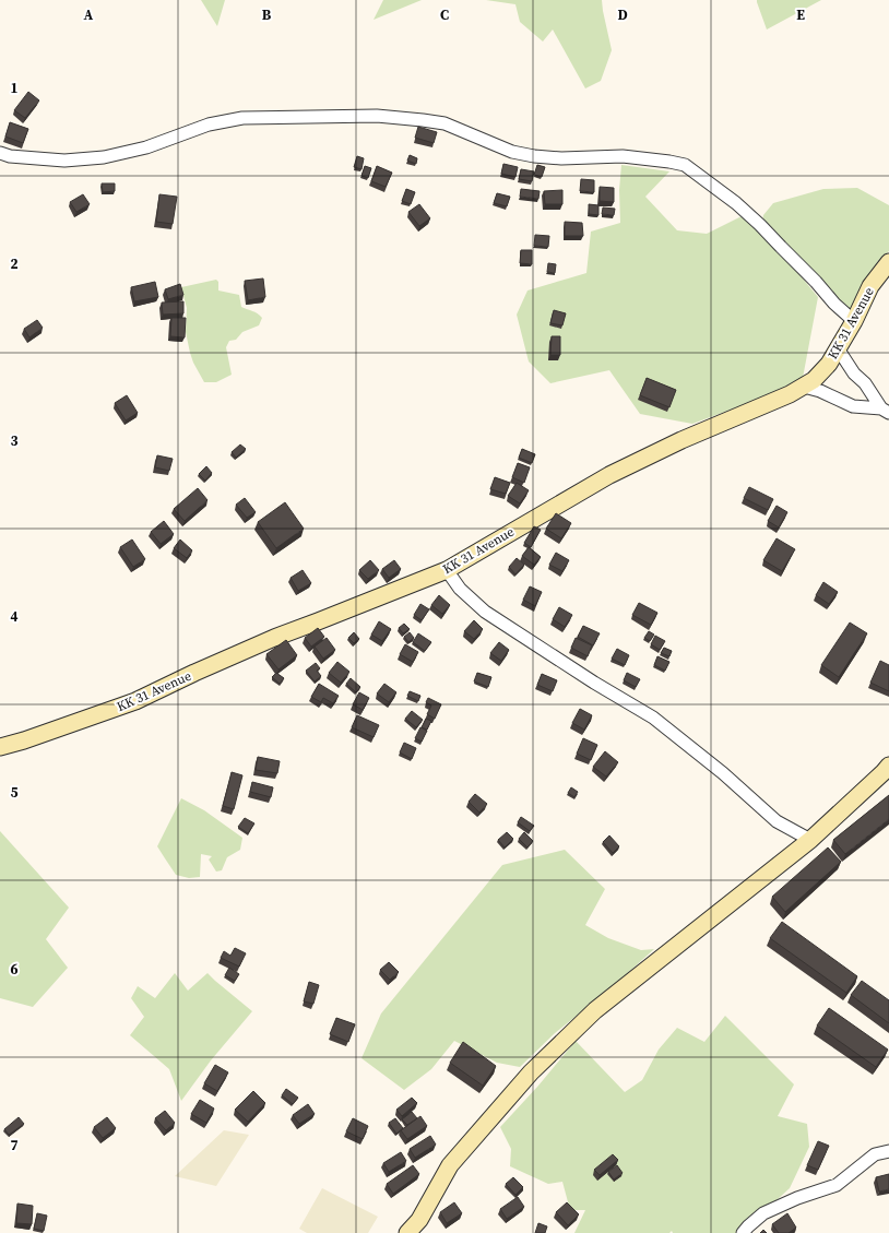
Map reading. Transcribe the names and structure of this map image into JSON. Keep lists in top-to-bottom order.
{
  "streets": {
    "street": ["KK 31 Avenue"]
  },
  "grid": {
    "columns": [
      "A",
      "B",
      "C",
      "D",
      "E"
    ],
    "rows": [
      "1",
      "2",
      "3",
      "4",
      "5",
      "6",
      "7"
    ]
  }
}
